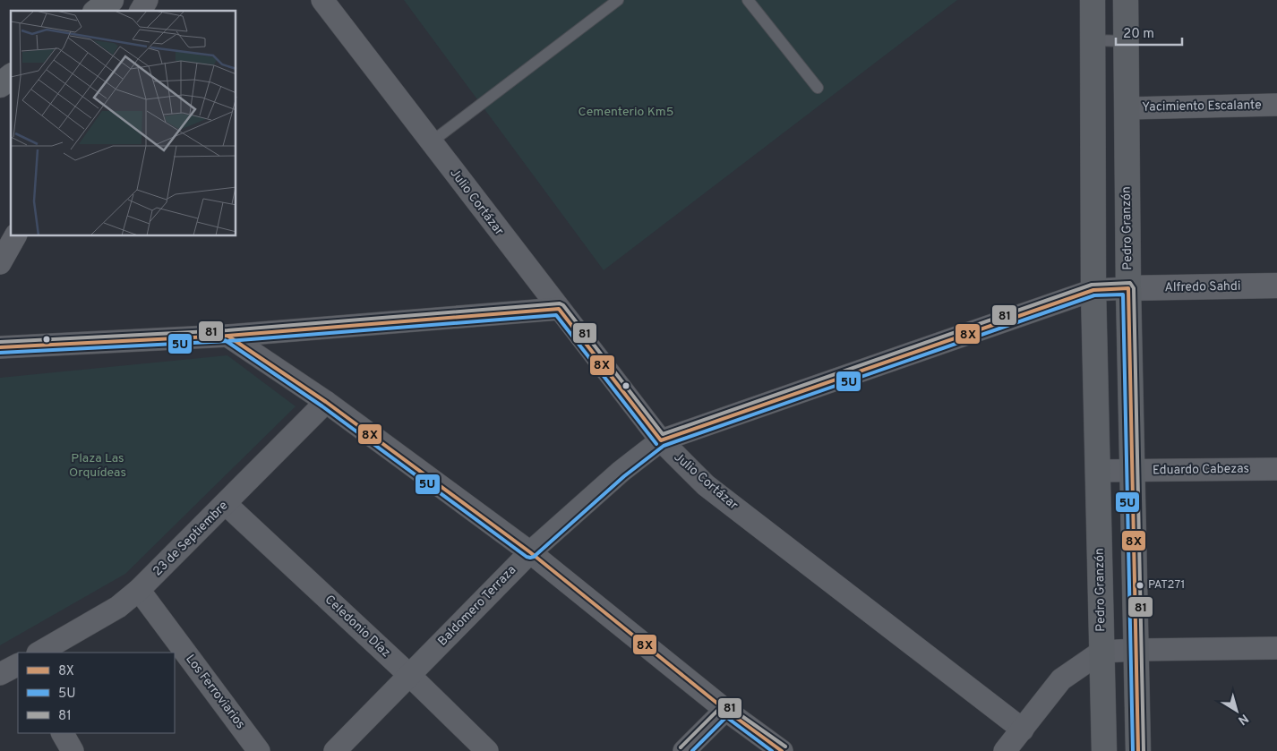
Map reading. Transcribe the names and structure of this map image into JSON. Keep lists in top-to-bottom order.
{
  "streets": {
    "main road": ["Pedro Granzón"],
    "street": [
      "Yacimiento Escalante",
      "Julio Cortázar",
      "Alfredo Sahdi",
      "Eduardo Cabezas",
      "23 de Septiembre",
      "Baldomero Terraza",
      "Celedonio Díaz",
      "Los Ferroviarios"
    ]
  },
  "crossings": [
    ["Yacimiento Escalante", "Pedro Granzón"],
    ["Julio Cortázar", "Baldomero Terraza"],
    ["Pedro Granzón", "Alfredo Sahdi"],
    ["Pedro Granzón", "Eduardo Cabezas"],
    ["Pedro Granzón", "Baldomero Terraza"],
    ["Alfredo Sahdi", "Baldomero Terraza"],
    ["23 de Septiembre", "Celedonio Díaz"],
    ["23 de Septiembre", "Los Ferroviarios"],
    ["Baldomero Terraza", "Celedonio Díaz"]
  ],
  "parks": ["Cementerio Km5", "Plaza Las Orquídeas"],
  "places": ["PAT271"],
  "lines": ["transit line 81", "transit line 8X", "transit line 5U"],
  "legend": ["8X", "5U", "81"],
  "scale_bar": "20 m",
  "north": "bottom right"
}
